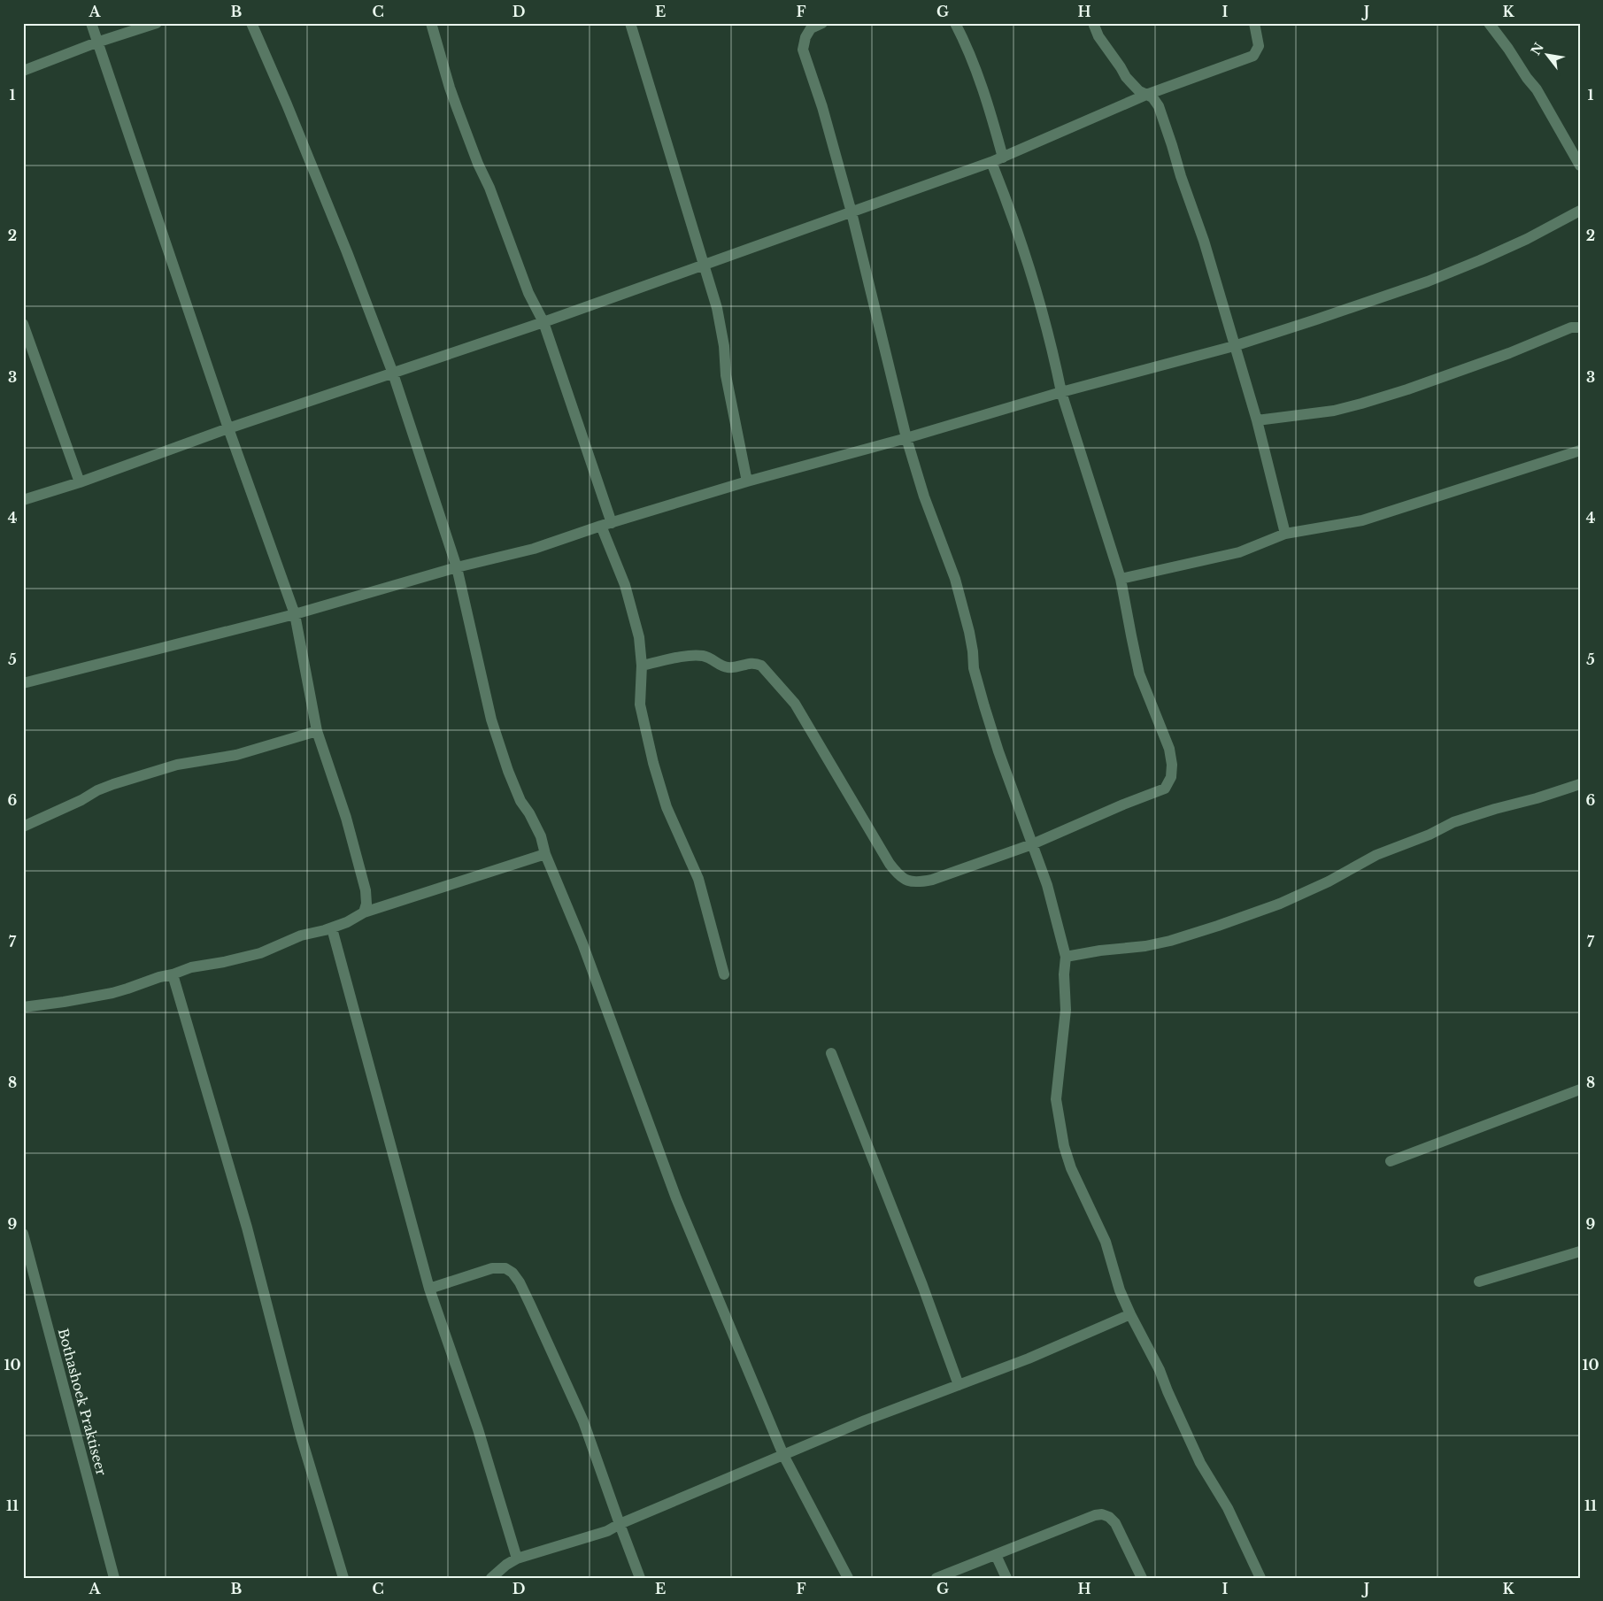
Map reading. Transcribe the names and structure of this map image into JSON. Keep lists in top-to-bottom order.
{
  "streets": {
    "street": ["Bothashoek Praktiseer"]
  },
  "north": "top left",
  "grid": {
    "columns": [
      "A",
      "B",
      "C",
      "D",
      "E",
      "F",
      "G",
      "H",
      "I",
      "J",
      "K"
    ],
    "rows": [
      "1",
      "2",
      "3",
      "4",
      "5",
      "6",
      "7",
      "8",
      "9",
      "10",
      "11"
    ]
  }
}
